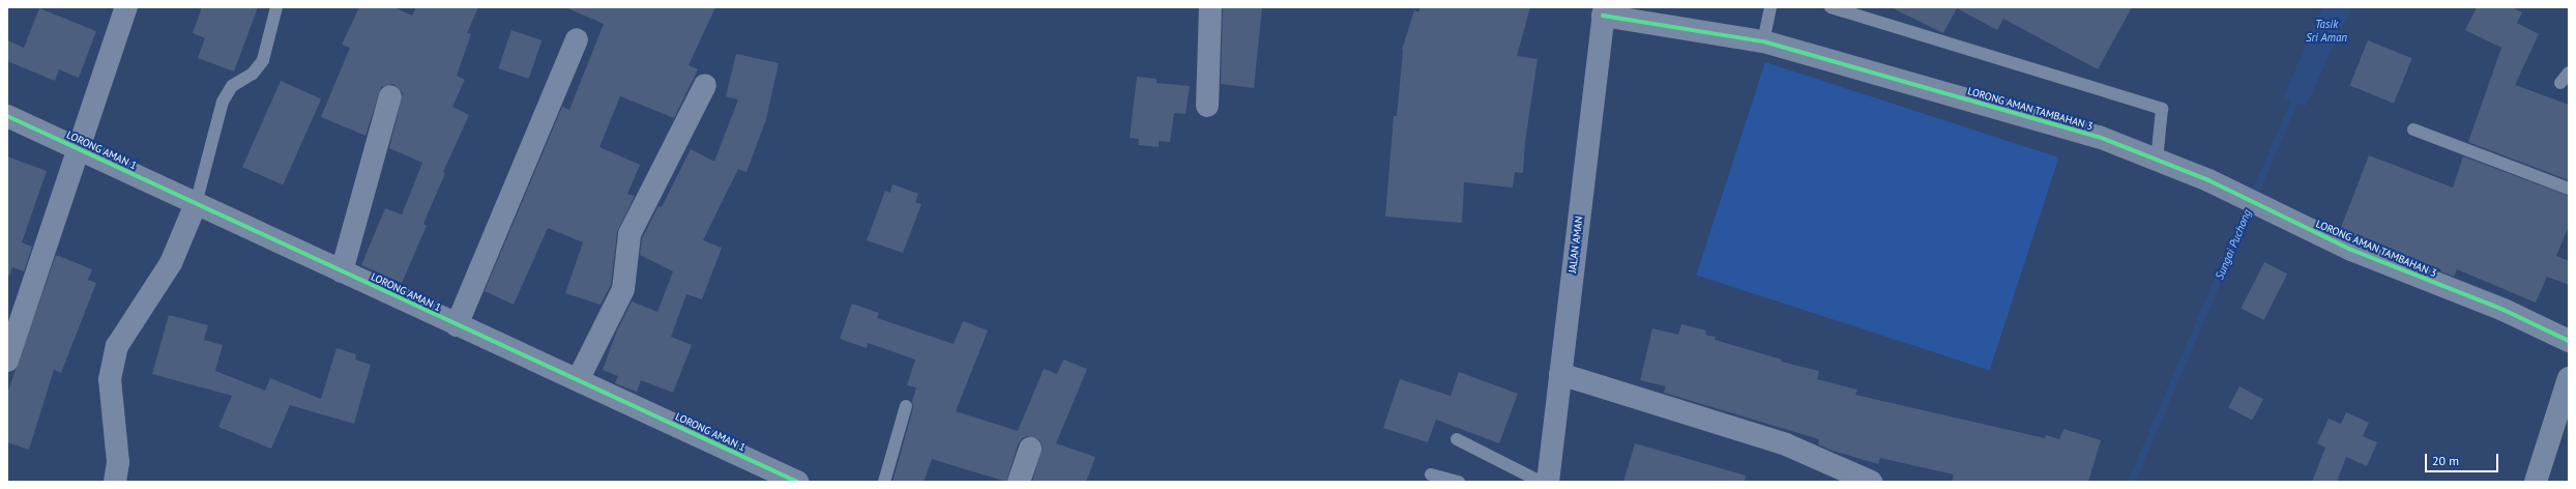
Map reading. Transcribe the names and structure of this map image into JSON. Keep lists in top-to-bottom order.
{
  "streets": {
    "street": ["LORONG AMAN TAMBAHAN 3", "LORONG AMAN 1", "JALAN AMAN"]
  },
  "crossings": [
    ["LORONG AMAN TAMBAHAN 3", "JALAN AMAN"]
  ],
  "water": ["Tasik Sri Aman", "Sungai Puchong"],
  "scale_bar": "20 m"
}
